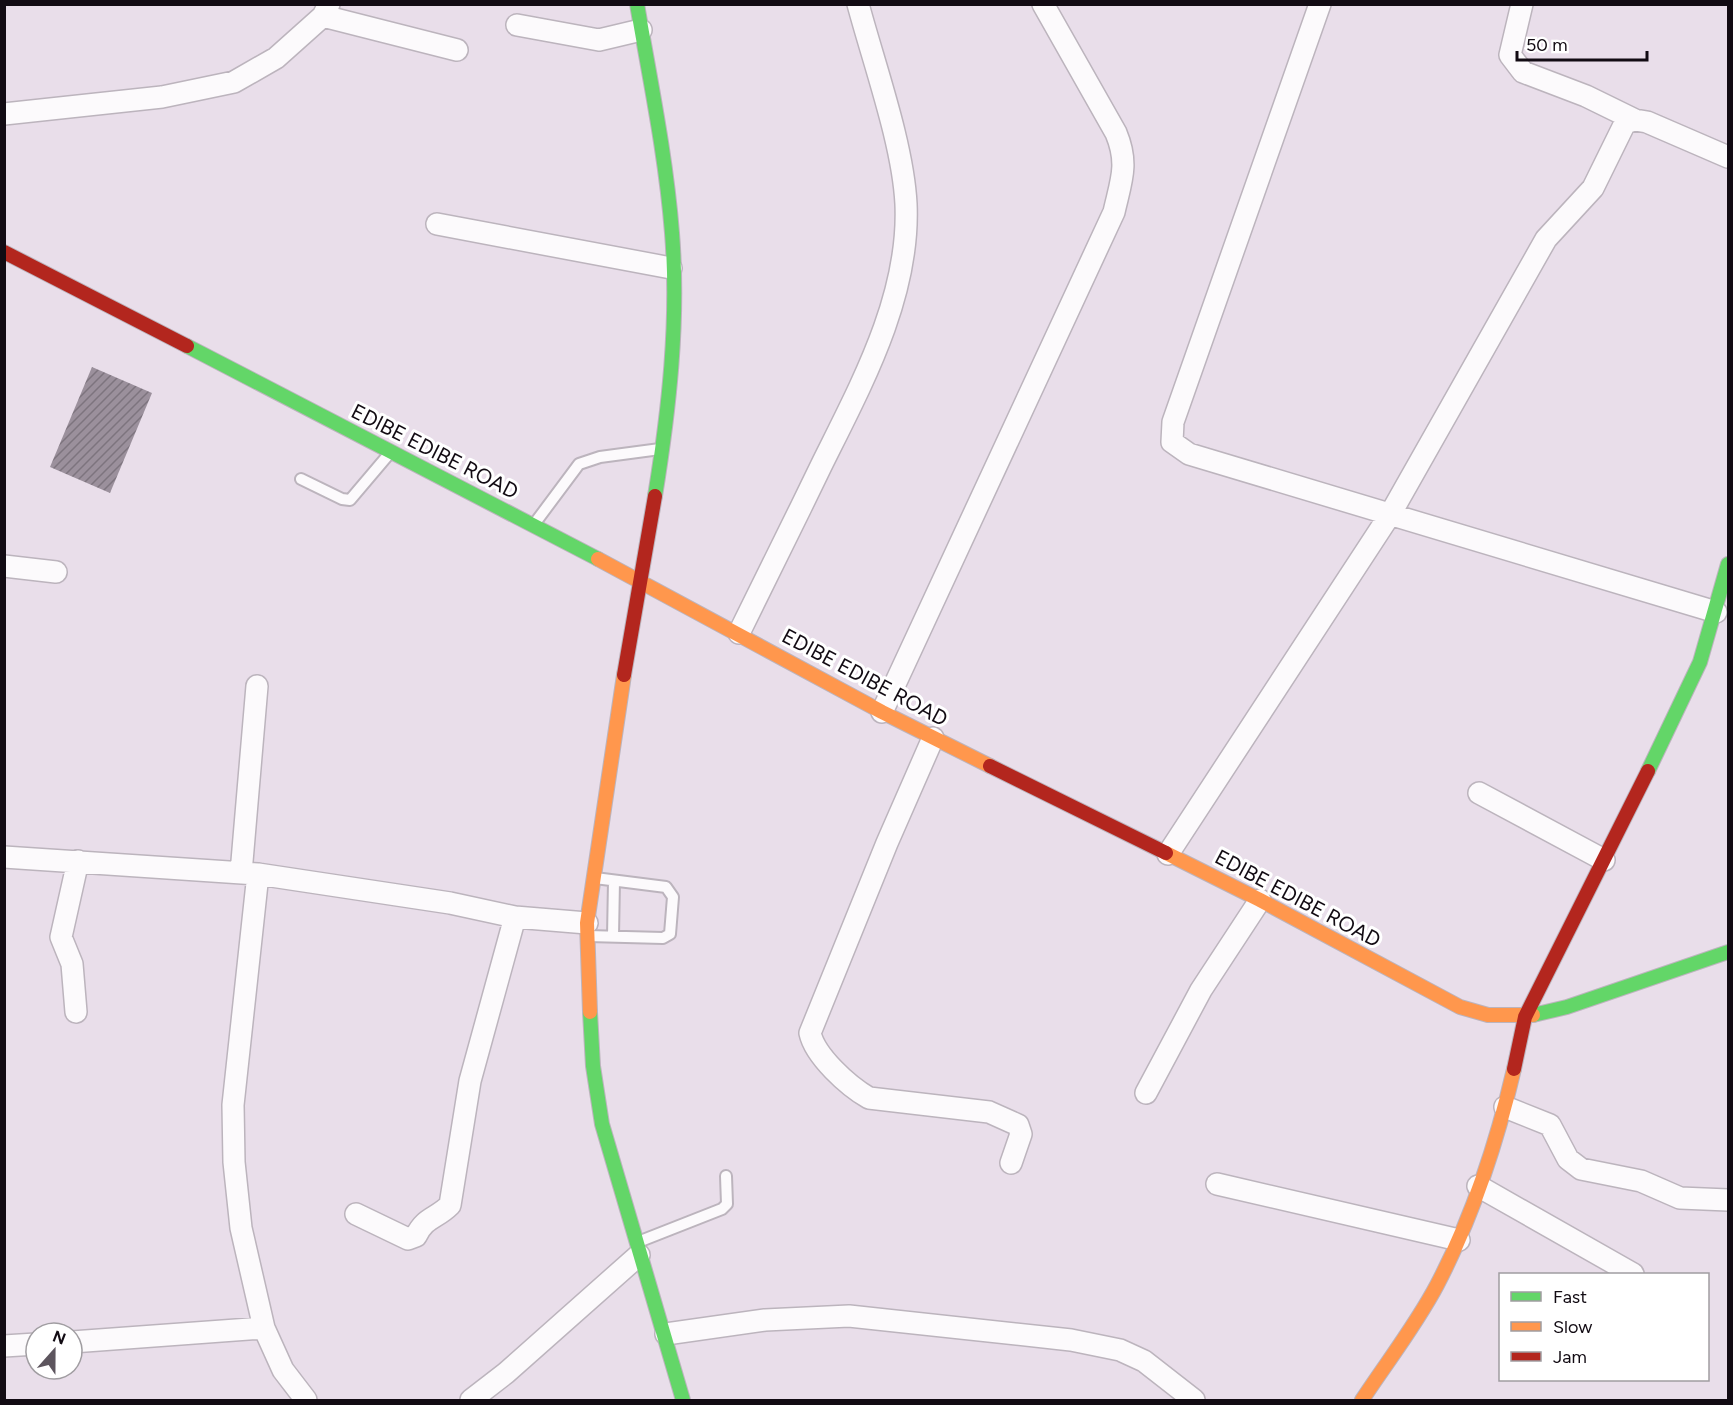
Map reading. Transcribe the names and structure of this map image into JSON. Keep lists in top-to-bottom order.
{
  "streets": {
    "street": ["EDIBE EDIBE ROAD"]
  },
  "legend": ["Fast", "Slow", "Jam"],
  "scale_bar": "50 m",
  "north": "top"
}
